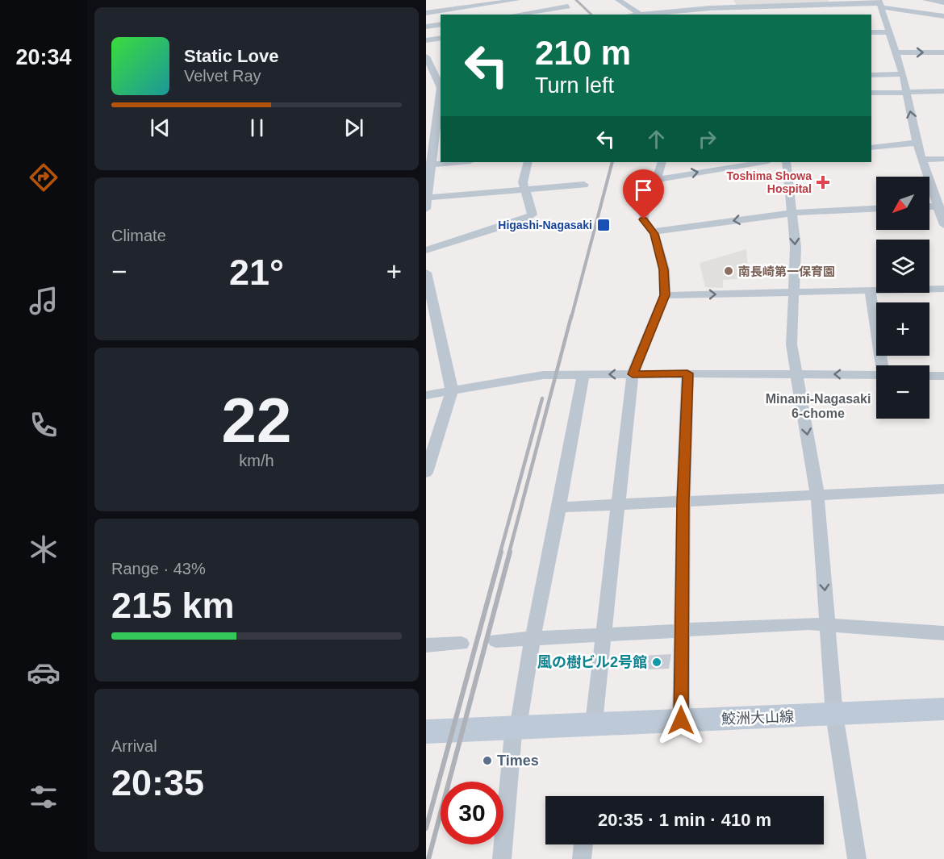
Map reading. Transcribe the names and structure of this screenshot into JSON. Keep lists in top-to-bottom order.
{
  "streets": {
    "main road": ["鮫洲大山線"]
  },
  "districts": ["Minami-Nagasaki 6-chome"],
  "places": {
    "health": ["Toshima Showa Hospital"],
    "transit": ["Higashi-Nagasaki"],
    "other": ["南長崎第一保育園", "風の樹ビル2号館", "Times"]
  },
  "north": "bottom left",
  "page": {
    "tabs": "20:34",
    "turn": ["210 m", "Turn left"],
    "song": ["Static Love", "Velvet Ray"],
    "map_buttons": ["+", "−"],
    "tile": [
      "Climate",
      ["22", "km/h"],
      ["Range · 43%", "215 km"],
      ["Arrival", "20:35"]
    ],
    "heat": ["−", "21°", "+"],
    "limit": "30",
    "trip": "20:35 · 1 min · 410 m"
  }
}
